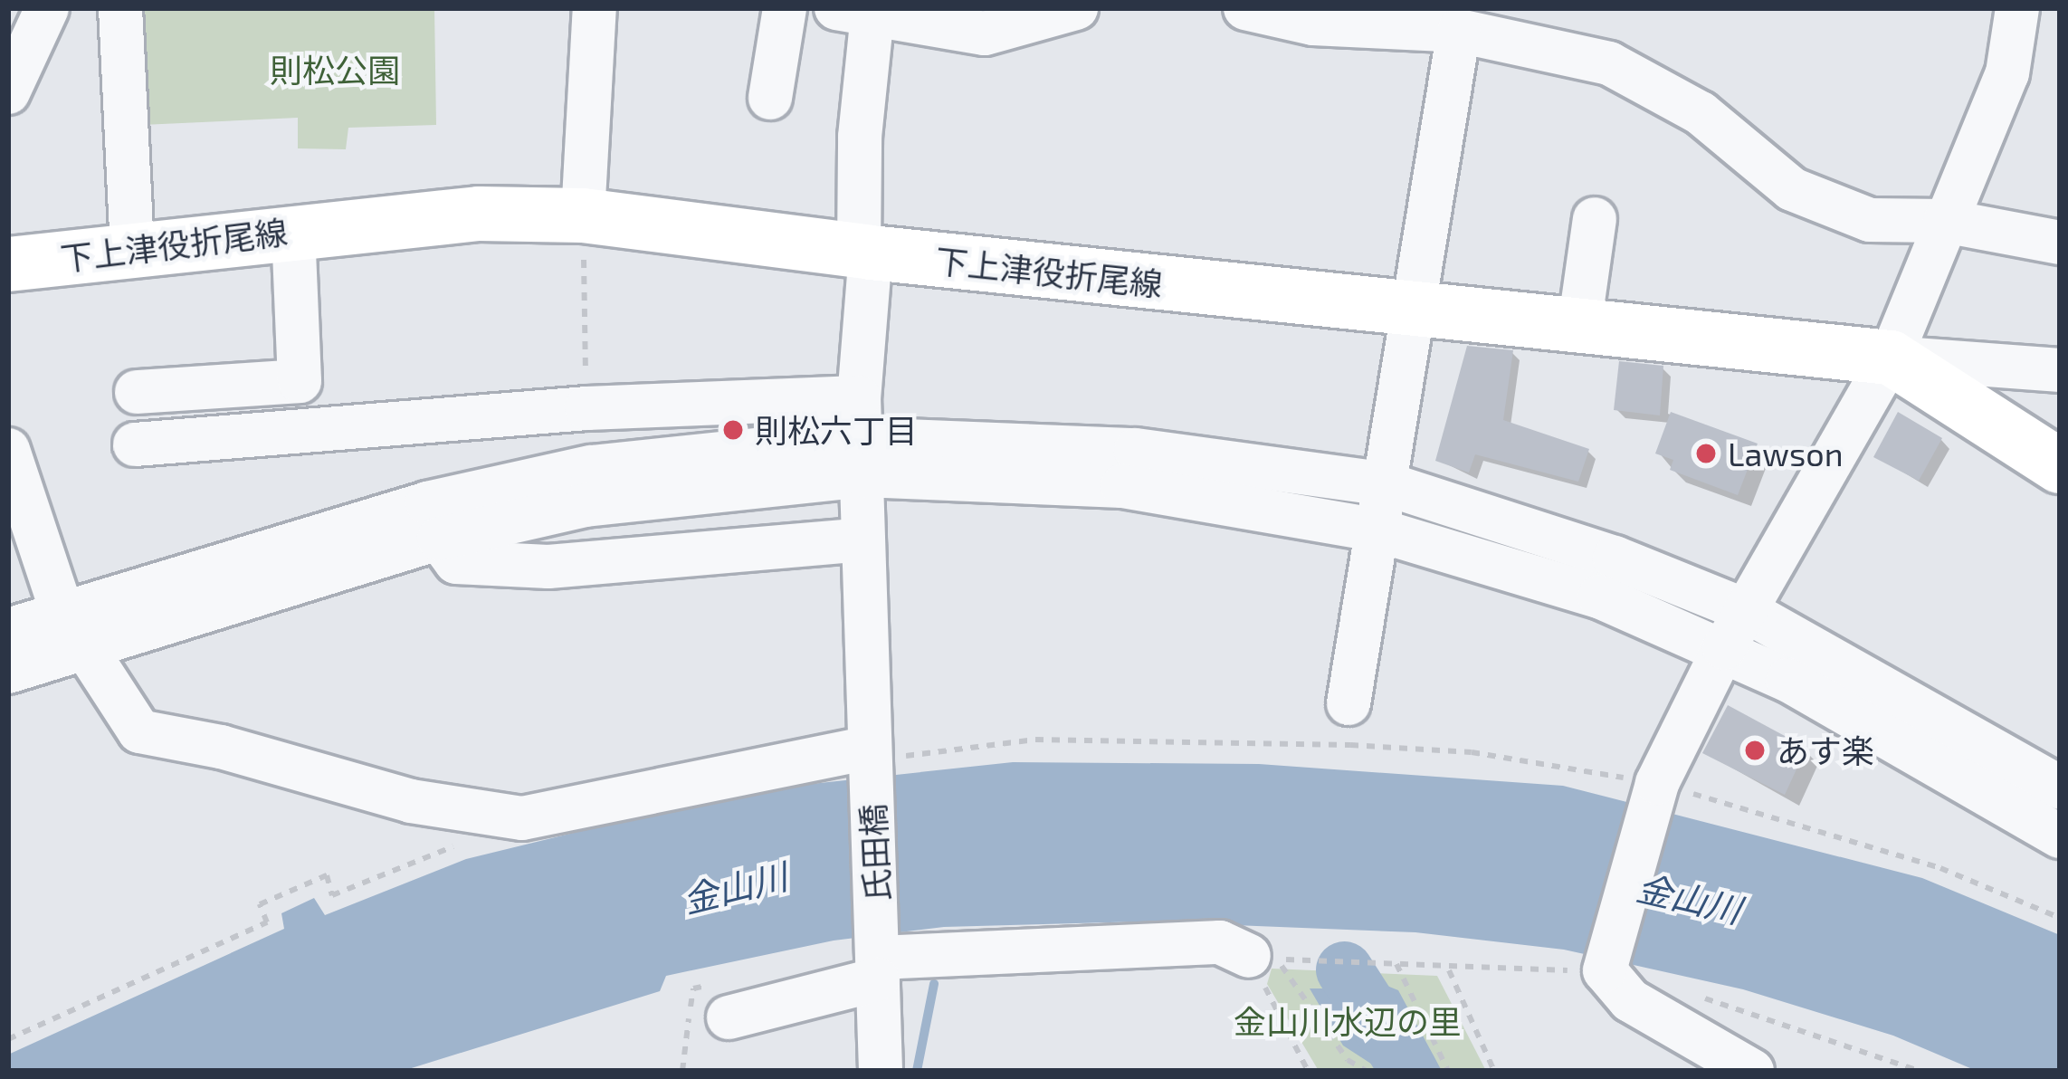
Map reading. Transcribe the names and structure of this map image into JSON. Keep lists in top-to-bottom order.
{
  "streets": {
    "main road": ["下上津役折尾線"],
    "street": ["氏田橋"]
  },
  "crossings": [
    ["下上津役折尾線", "氏田橋"]
  ],
  "water": ["金山川"],
  "parks": ["則松公園", "金山川水辺の里"],
  "places": ["則松六丁目", "Lawson", "あす楽"]
}
